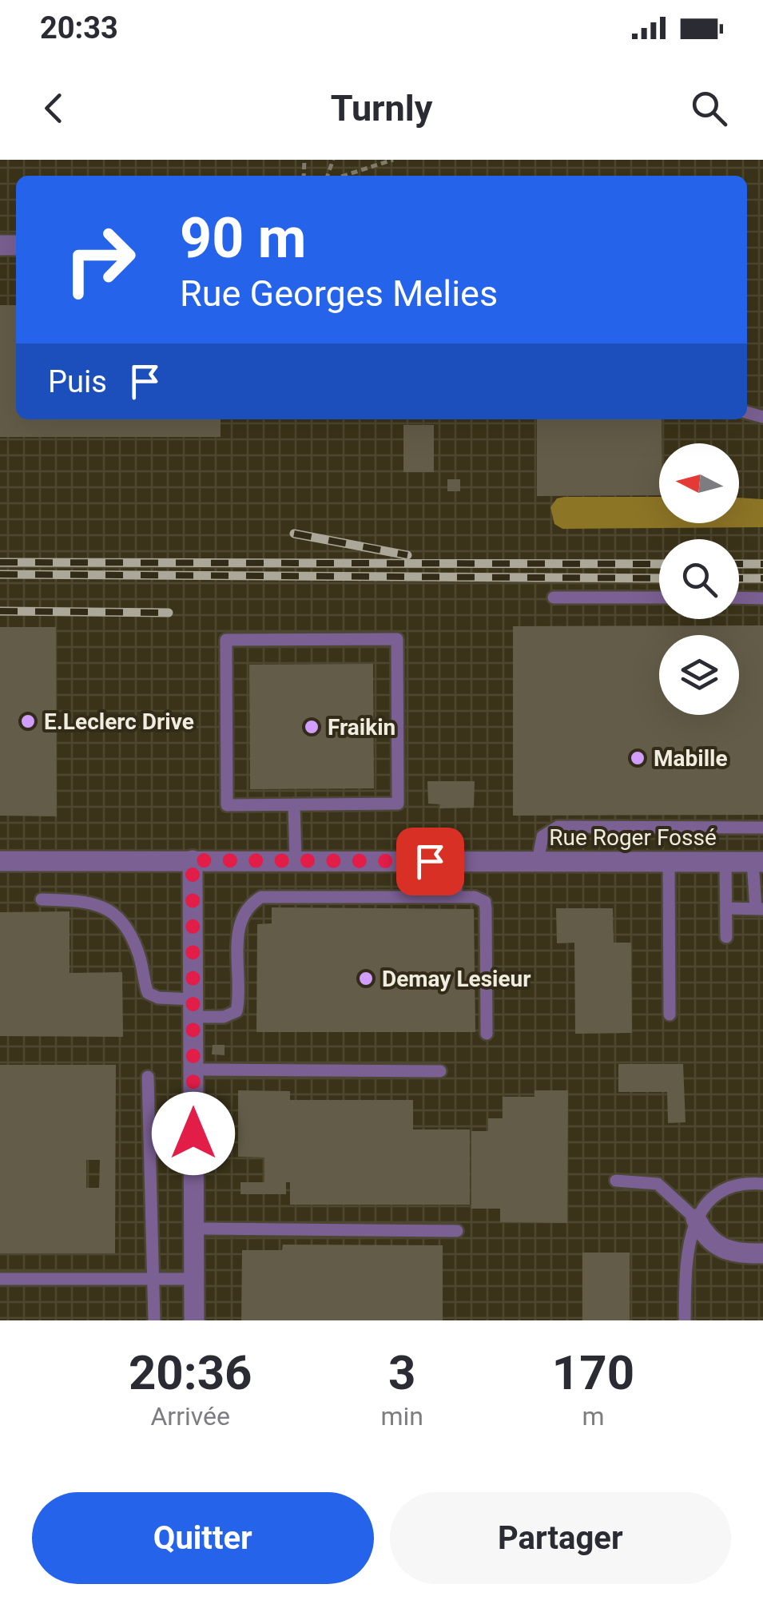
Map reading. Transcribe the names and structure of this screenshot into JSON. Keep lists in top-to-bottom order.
{
  "streets": {
    "street": ["Rue Roger Fossé"]
  },
  "places": [
    "E.Leclerc Drive",
    "Fraikin",
    "Mabille",
    "Demay Lesieur"
  ],
  "north": "left",
  "page": {
    "status": "20:33",
    "header": "Turnly",
    "turn": ["90 m", "Rue Georges Melies"],
    "then": "Puis",
    "eta": [
      "20:36",
      "Arrivée",
      "3",
      "min",
      "170",
      "m"
    ],
    "buttons": ["Quitter", "Partager"]
  }
}
